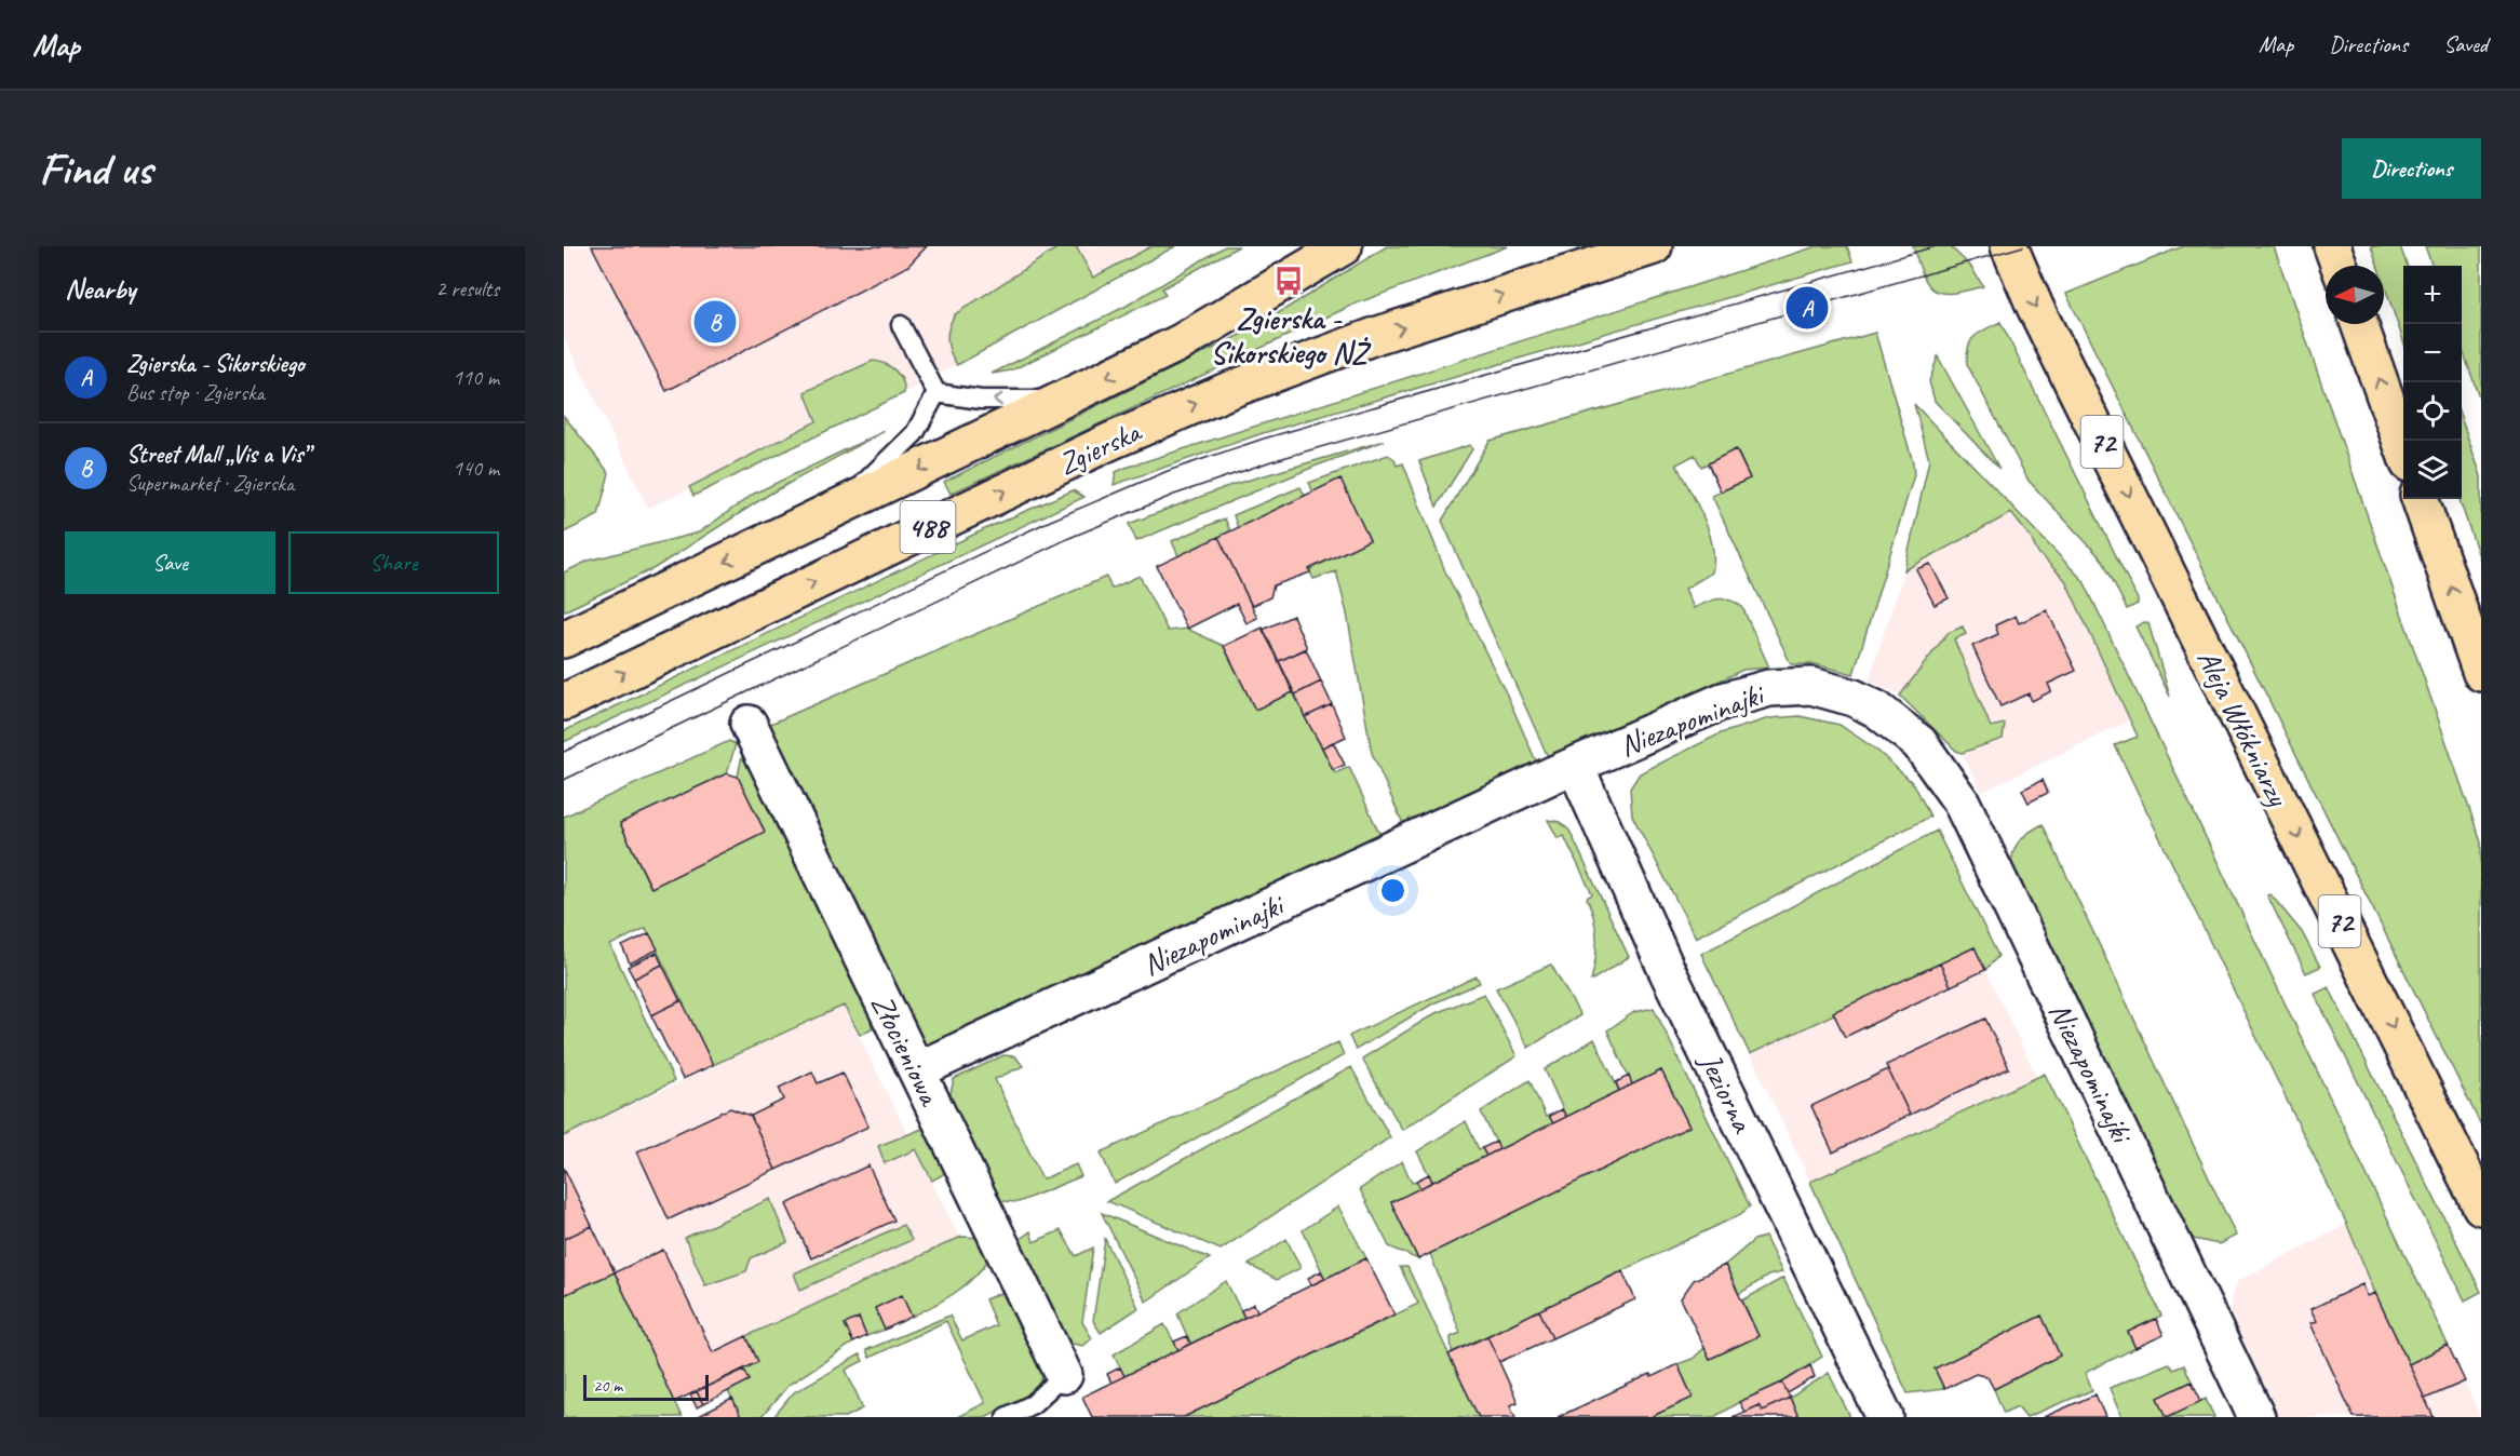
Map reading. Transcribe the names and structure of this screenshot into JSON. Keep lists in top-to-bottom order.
{
  "streets": {
    "main road": [
      "72",
      "Zgierska",
      "488",
      "Aleja Włókniarzy"
    ],
    "street": ["Niezapominajki", "Złocieniowa", "Jeziorna"]
  },
  "crossings": [
    ["Niezapominajki", "Złocieniowa"],
    ["Niezapominajki", "Jeziorna"]
  ],
  "places": {
    "bus stop": ["Zgierska - Sikorskiego NŻ"]
  },
  "scale_bar": "20 m",
  "north": "left",
  "page": {
    "header": "Map",
    "nav": ["Map", "Directions", "Saved"],
    "buttons": [
      "Directions",
      ["Save", "Share"]
    ],
    "title": "Find us",
    "heading": ["Nearby", "2 results"],
    "map_buttons": ["+", "−"],
    "pins": ["A", "B"],
    "list": [
      {
        "mark": "A",
        "name": "Zgierska - Sikorskiego",
        "note": "Bus stop · Zgierska",
        "value": "110 m"
      },
      {
        "mark": "B",
        "name": "Street Mall „Vis a Vis”",
        "note": "Supermarket · Zgierska",
        "value": "140 m"
      }
    ],
    "scale": "20 m"
  }
}
